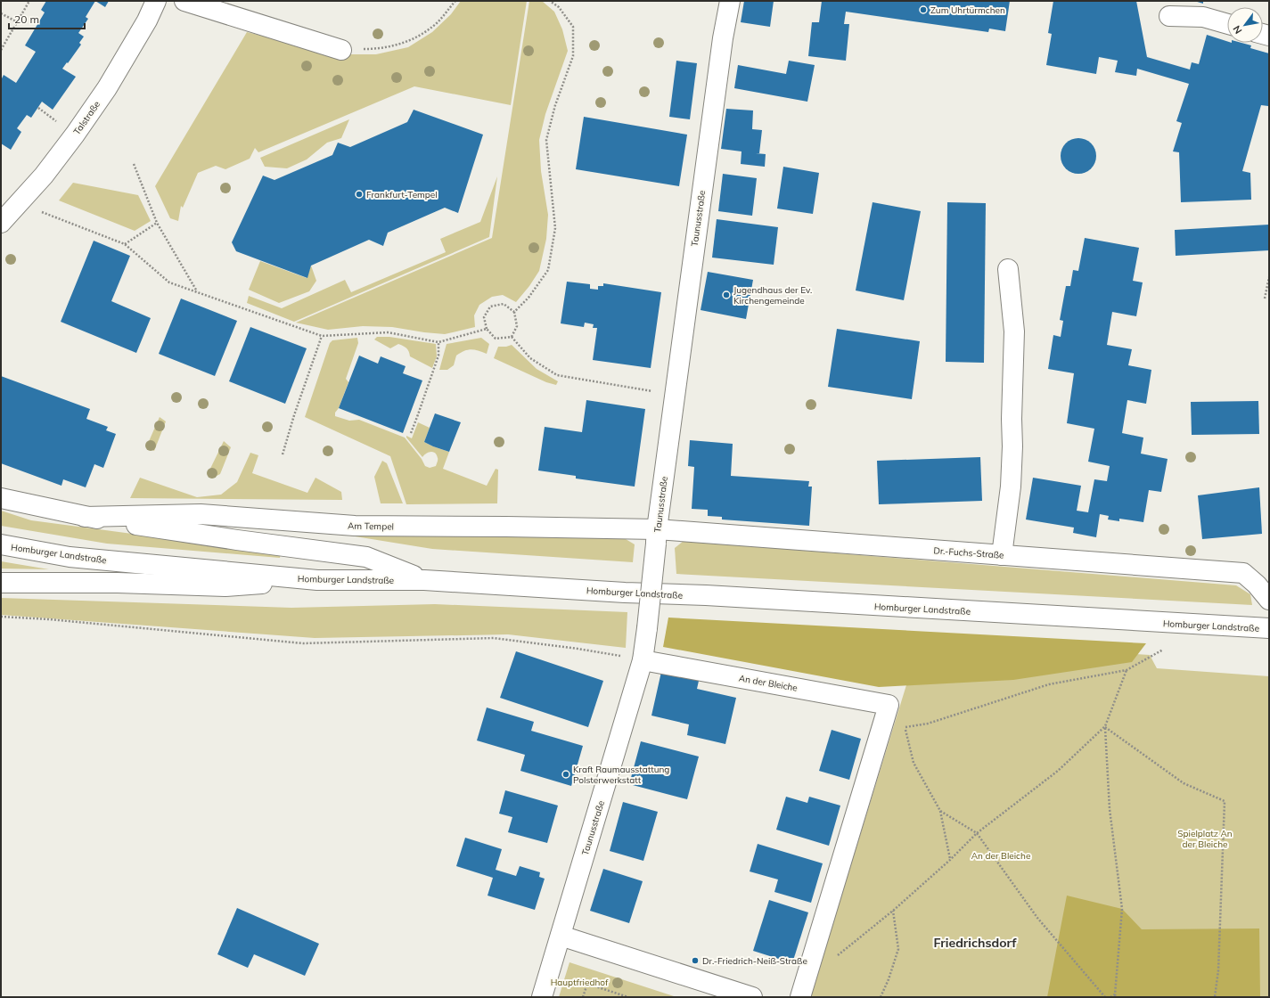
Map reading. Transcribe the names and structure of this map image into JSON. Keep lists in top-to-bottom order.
{
  "streets": {
    "street": [
      "Talstraße",
      "Taunusstraße",
      "Am Tempel",
      "Dr.-Fuchs-Straße",
      "Homburger Landstraße",
      "An der Bleiche"
    ]
  },
  "crossings": [
    ["Taunusstraße", "Am Tempel"],
    ["Taunusstraße", "Dr.-Fuchs-Straße"],
    ["Taunusstraße", "An der Bleiche"],
    ["Am Tempel", "Dr.-Fuchs-Straße"]
  ],
  "districts": ["Friedrichsdorf"],
  "parks": ["Spielplatz An der Bleiche", "An der Bleiche", "Hauptfriedhof"],
  "places": [
    "Zum Uhrtürmchen",
    "Frankfurt-Tempel",
    "Jugendhaus der Ev. Kirchengemeinde",
    "Kraft Raumausstattung Polsterwerkstatt",
    "Dr.-Friedrich-Neiß-Straße"
  ],
  "scale_bar": "20 m",
  "north": "bottom left"
}
